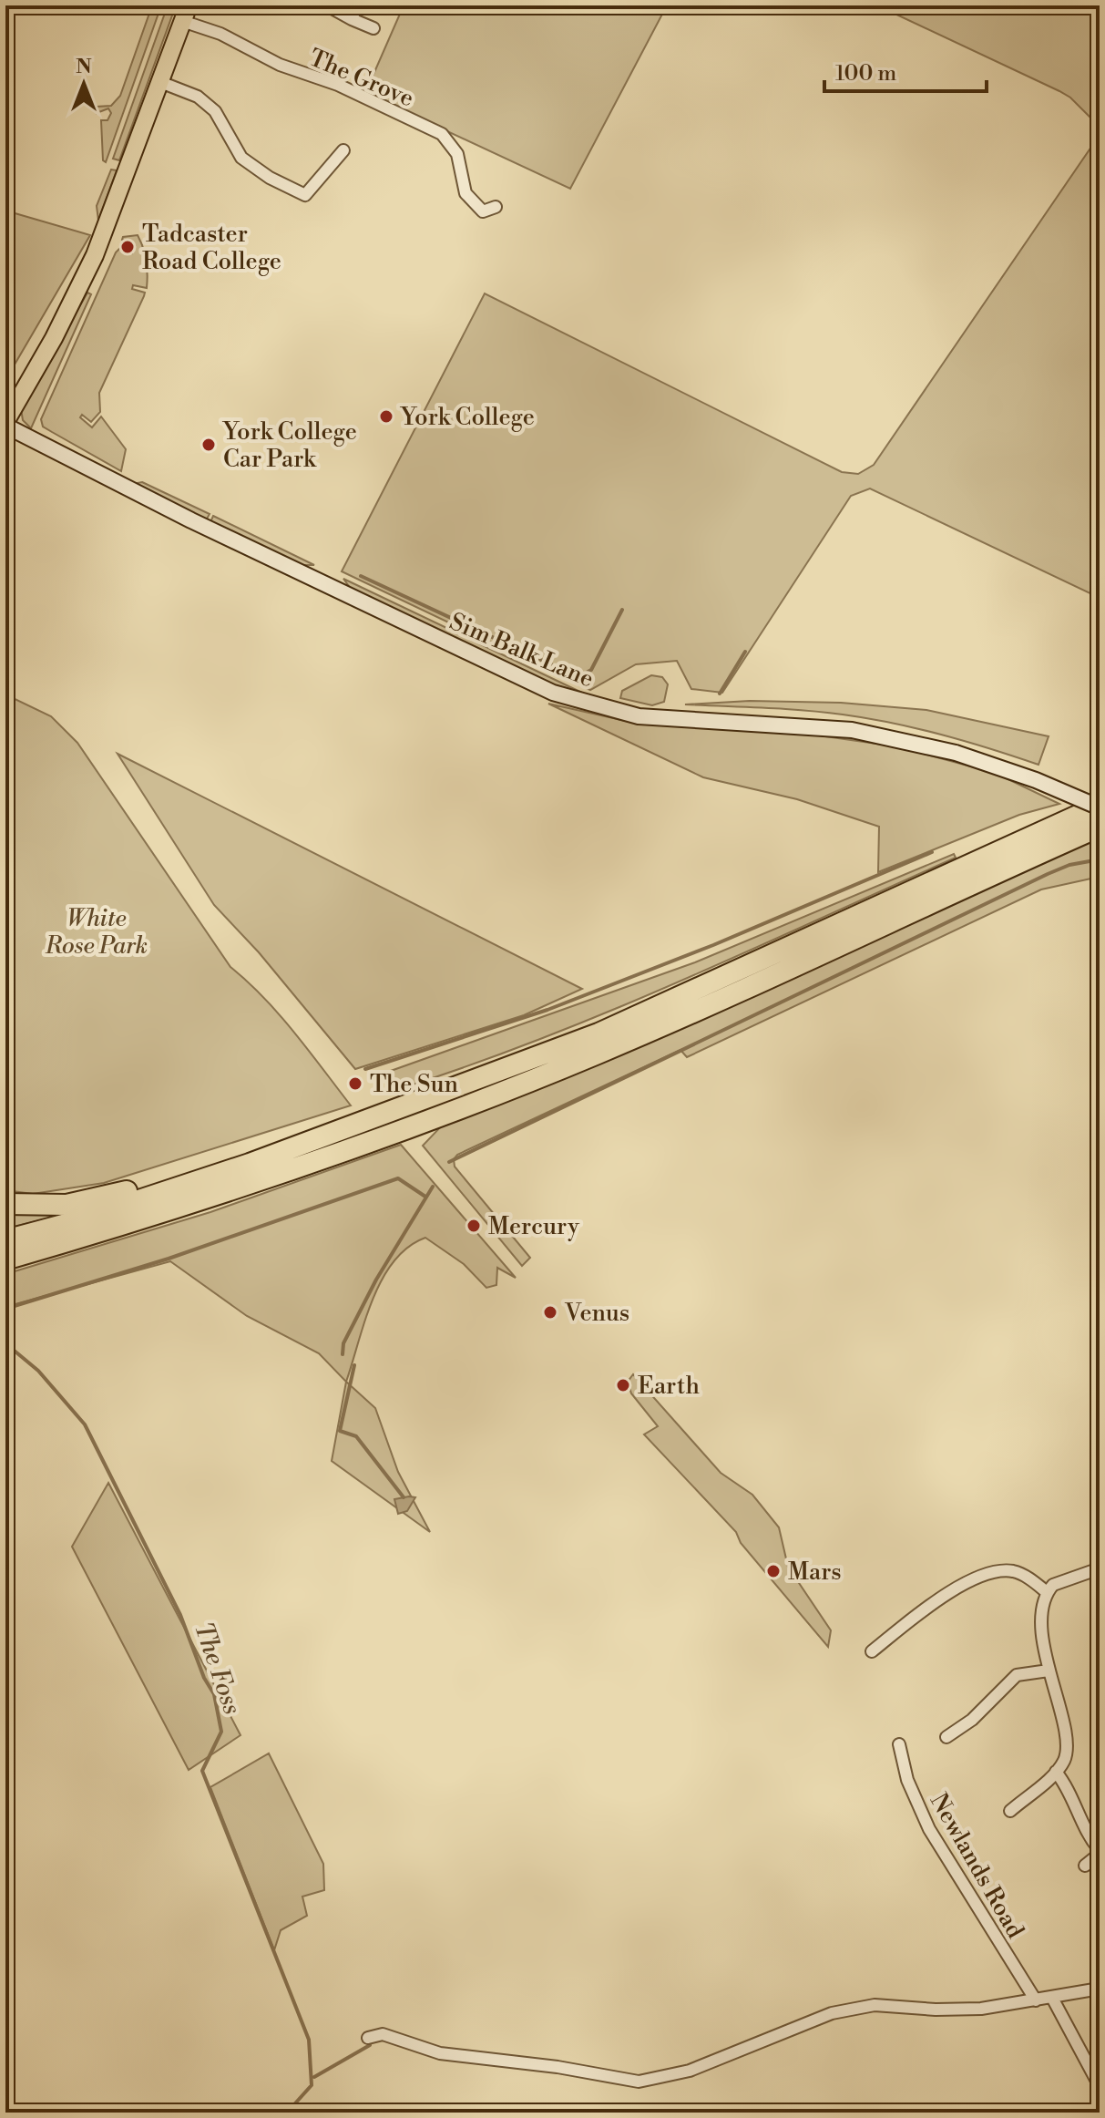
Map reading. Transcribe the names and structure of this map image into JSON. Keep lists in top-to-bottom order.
{
  "streets": {
    "street": ["The Grove", "Sim Balk Lane", "Newlands Road"]
  },
  "water": ["The Foss"],
  "parks": ["White Rose Park"],
  "places": [
    "Tadcaster Road College",
    "York College",
    "York College Car Park",
    "The Sun",
    "Mercury",
    "Venus",
    "Earth",
    "Mars"
  ],
  "scale_bar": "100 m",
  "north": "top"
}
